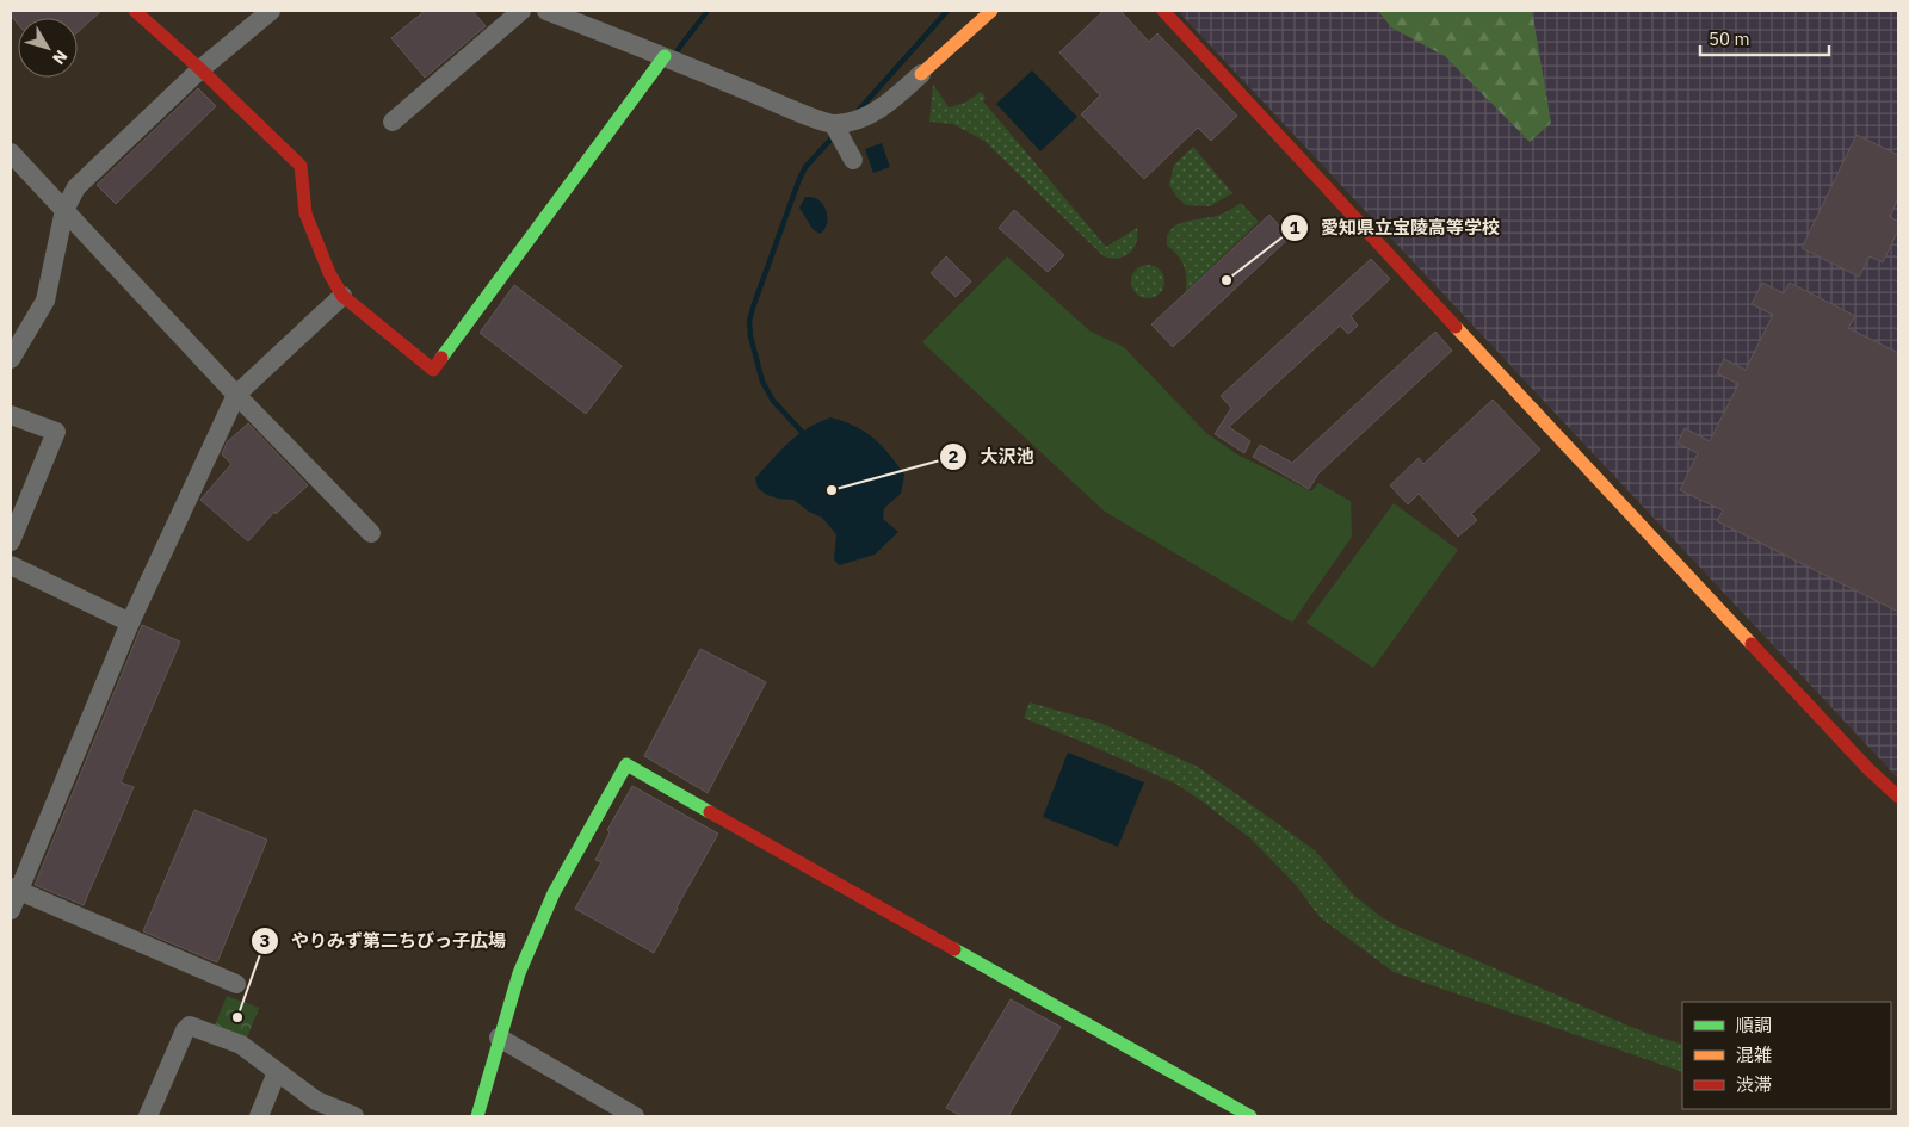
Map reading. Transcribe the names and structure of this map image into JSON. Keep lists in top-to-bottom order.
{
  "places": ["愛知県立宝陵高等学校", "大沢池", "やりみず第二ちびっ子広場"],
  "legend": ["順調", "混雑", "渋滞"],
  "scale_bar": "50 m",
  "north": "bottom right"
}
